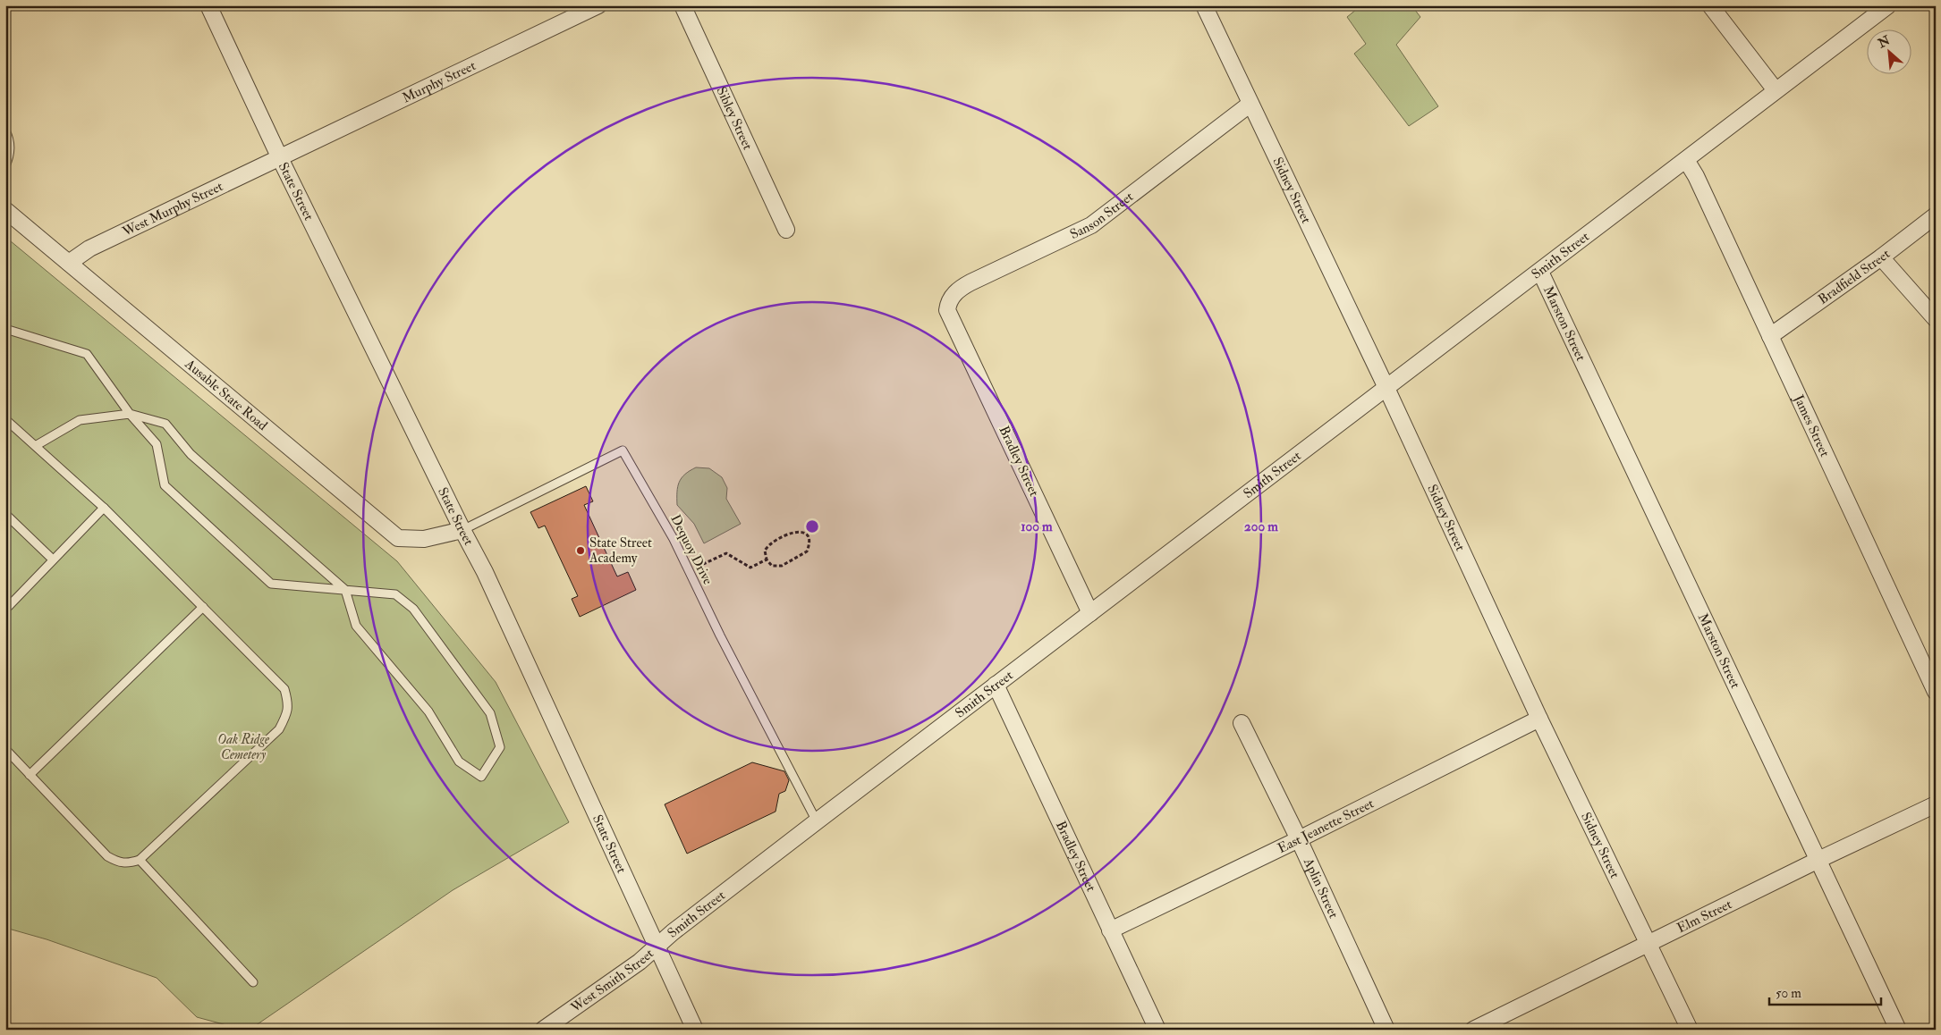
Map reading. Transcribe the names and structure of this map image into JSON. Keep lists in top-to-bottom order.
{
  "streets": {
    "street": [
      "Murphy Street",
      "Sibley Street",
      "State Street",
      "Sidney Street",
      "West Murphy Street",
      "Sanson Street",
      "Smith Street",
      "Bradfield Street",
      "Marston Street",
      "Ausable State Road",
      "James Street",
      "Bradley Street",
      "East Jeanette Street",
      "Aplin Street",
      "Elm Street",
      "West Smith Street"
    ],
    "lane": ["Dequoy Drive"]
  },
  "crossings": [
    ["Murphy Street", "State Street"],
    ["Murphy Street", "West Murphy Street"],
    ["State Street", "West Murphy Street"],
    ["State Street", "Smith Street"],
    ["State Street", "Ausable State Road"],
    ["State Street", "Dequoy Drive"],
    ["State Street", "West Smith Street"],
    ["Sidney Street", "Sanson Street"],
    ["Sidney Street", "Smith Street"],
    ["Sidney Street", "East Jeanette Street"],
    ["Sidney Street", "Elm Street"],
    ["West Murphy Street", "Ausable State Road"],
    ["Sanson Street", "Bradley Street"],
    ["Smith Street", "Marston Street"],
    ["Smith Street", "James Street"],
    ["Smith Street", "Bradley Street"],
    ["Smith Street", "Dequoy Drive"],
    ["Smith Street", "West Smith Street"],
    ["Bradfield Street", "James Street"],
    ["Marston Street", "Elm Street"],
    ["Ausable State Road", "Dequoy Drive"],
    ["Bradley Street", "East Jeanette Street"],
    ["East Jeanette Street", "Aplin Street"]
  ],
  "parks": ["Oak Ridge Cemetery"],
  "places": ["State Street Academy"],
  "scale_bar": "50 m",
  "north": "top left",
  "rings": ["100 m", "200 m"]
}
